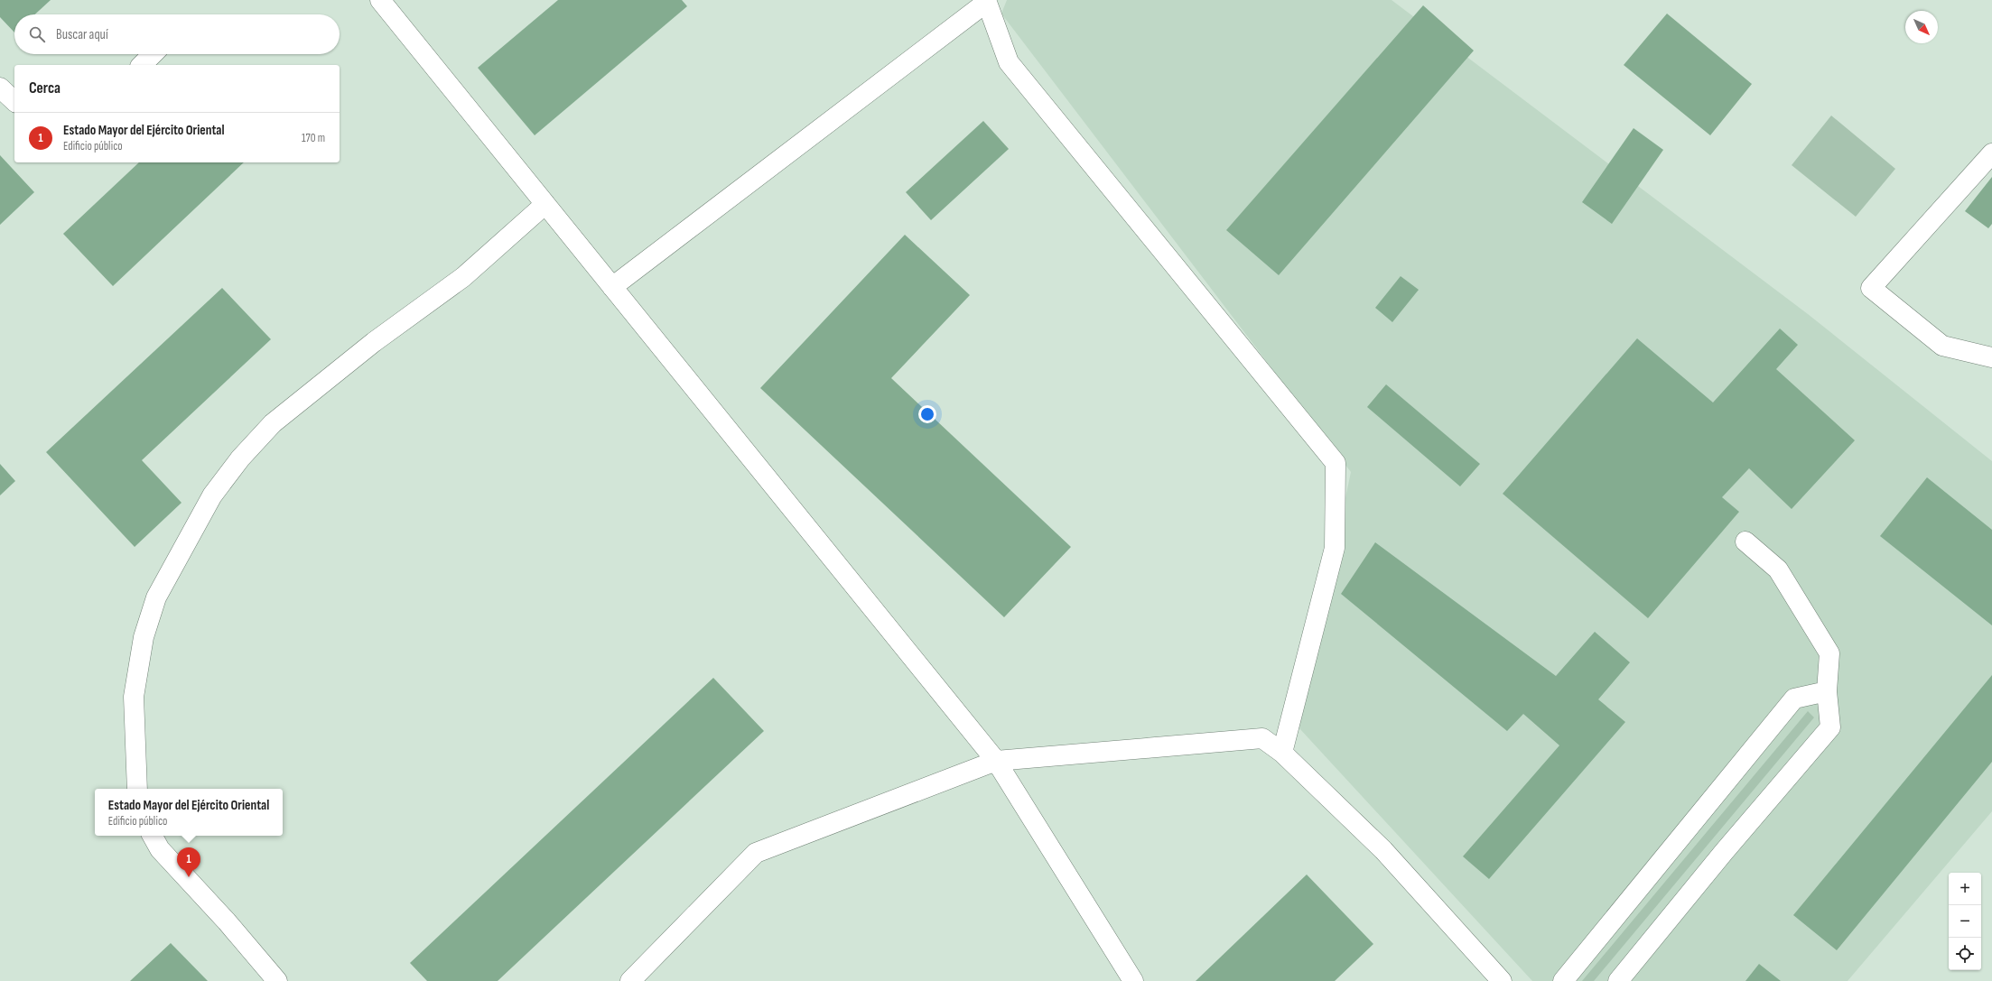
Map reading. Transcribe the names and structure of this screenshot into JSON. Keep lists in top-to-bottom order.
{
  "north": "bottom right",
  "page": {
    "search": "Buscar aquí",
    "heading": "Cerca",
    "list": [
      {
        "mark": "1",
        "name": "Estado Mayor del Ejército Oriental",
        "note": "Edificio público",
        "value": "170 m"
      }
    ],
    "popup": ["Estado Mayor del Ejército Oriental", "Edificio público"],
    "pins": "1",
    "map_buttons": ["+", "−"]
  }
}
